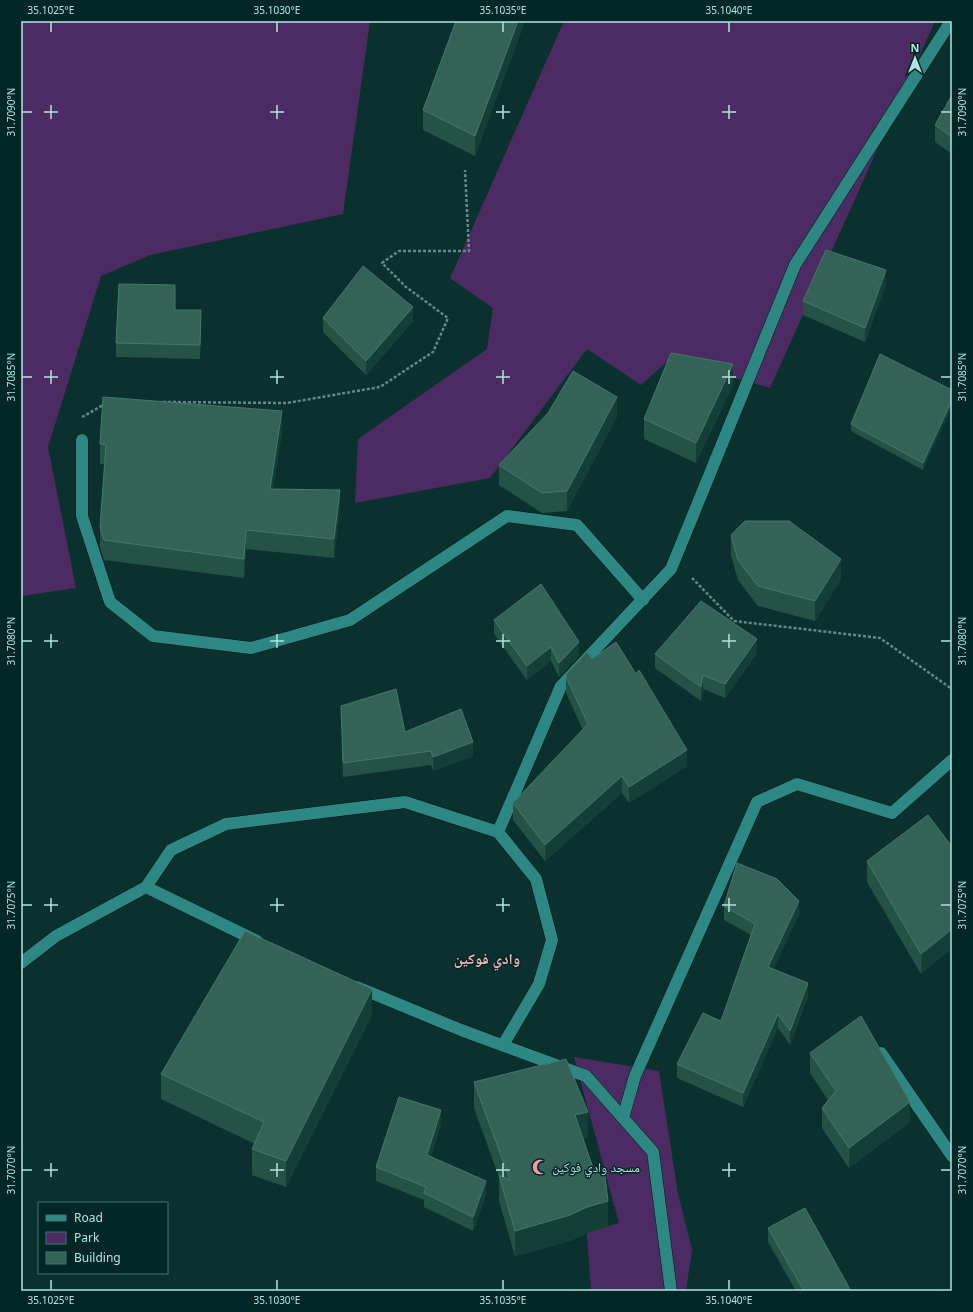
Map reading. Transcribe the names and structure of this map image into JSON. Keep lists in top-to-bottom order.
{
  "districts": ["وادي فوكين"],
  "places": {
    "mosque": ["مسجد وادي فوكين"]
  },
  "legend": ["Road", "Park", "Building"],
  "north": "top",
  "coordinates": [
    "35.1025°E",
    "35.1030°E",
    "35.1035°E",
    "35.1040°E",
    "31.7090°N",
    "31.7085°N",
    "31.7080°N",
    "31.7075°N",
    "31.7070°N"
  ]
}
